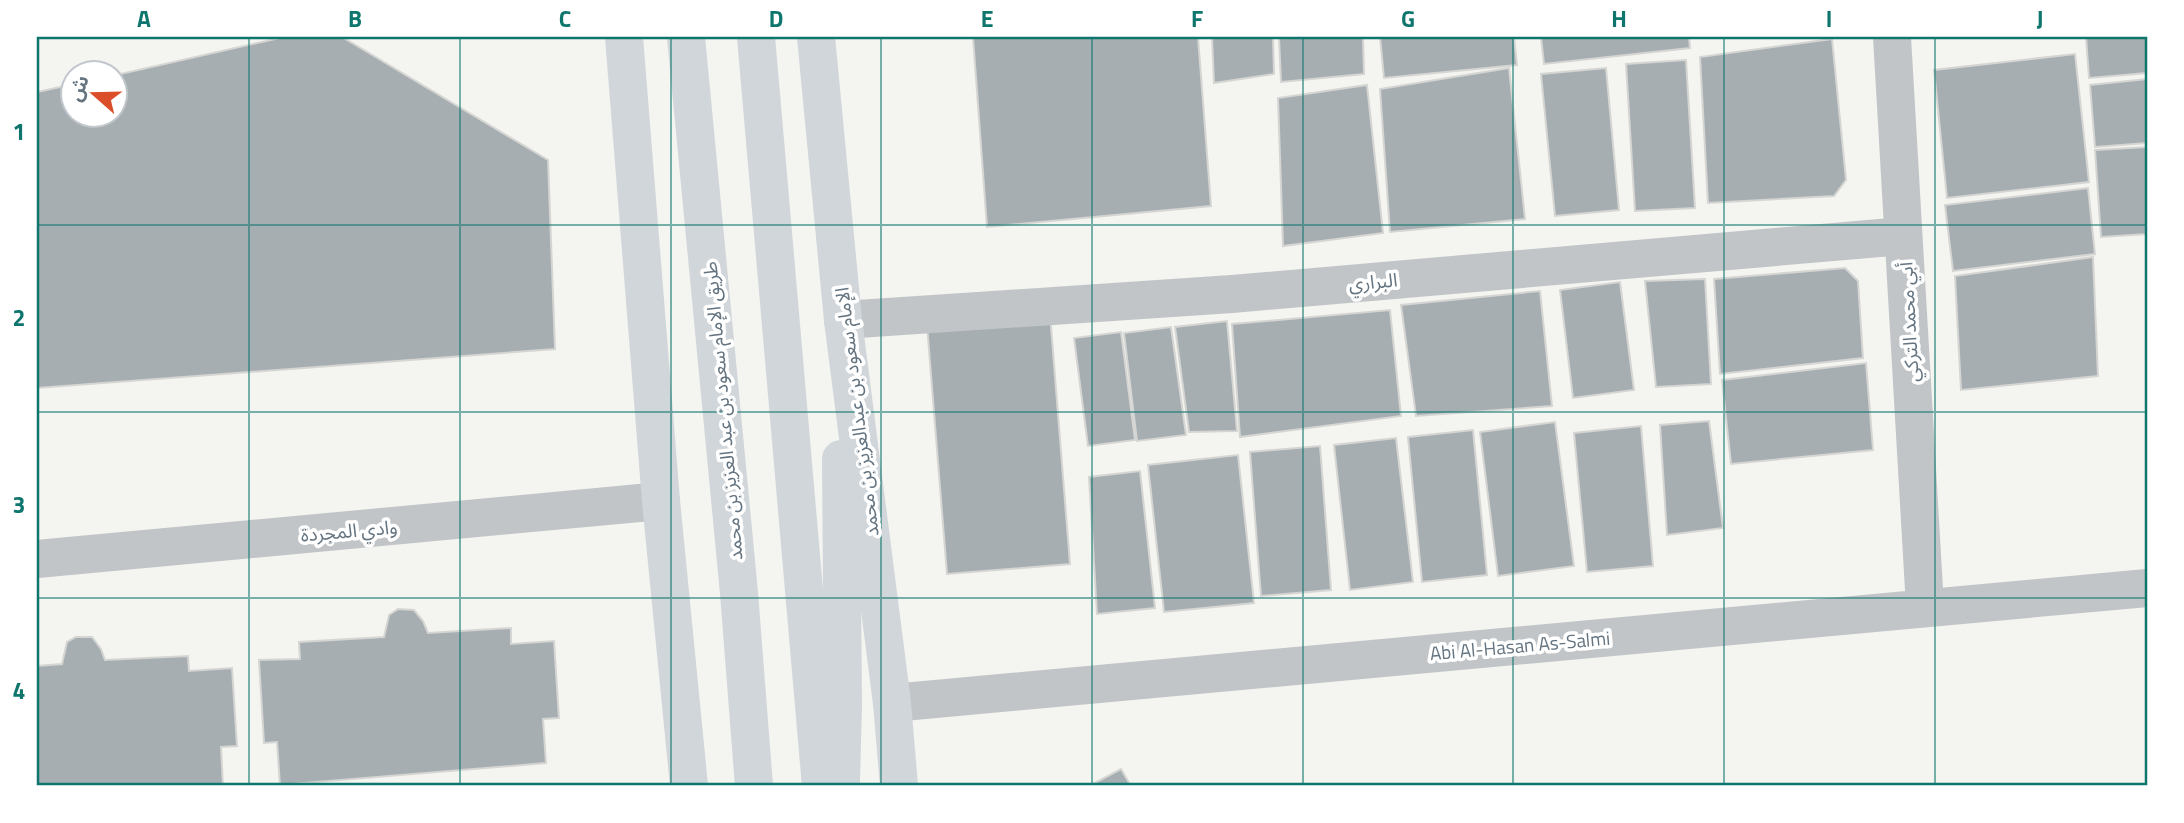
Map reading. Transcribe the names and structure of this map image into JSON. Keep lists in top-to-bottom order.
{
  "streets": {
    "main road": ["طريق الإمام سعود بن عبد العزيز بن محمد", "الإمام سعود بن عبدالعزيز بن محمد"],
    "street": [
      "البراري",
      "أبي محمد التركي",
      "وادي المجردة",
      "Abi Al-Hasan As-Salmi"
    ]
  },
  "crossings": [
    ["البراري", "أبي محمد التركي"],
    ["البراري", "الإمام سعود بن عبدالعزيز بن محمد"],
    ["أبي محمد التركي", "Abi Al-Hasan As-Salmi"],
    ["الإمام سعود بن عبدالعزيز بن محمد", "Abi Al-Hasan As-Salmi"]
  ],
  "north": "left",
  "grid": {
    "columns": [
      "A",
      "B",
      "C",
      "D",
      "E",
      "F",
      "G",
      "H",
      "I",
      "J"
    ],
    "rows": [
      "1",
      "2",
      "3",
      "4"
    ]
  }
}
